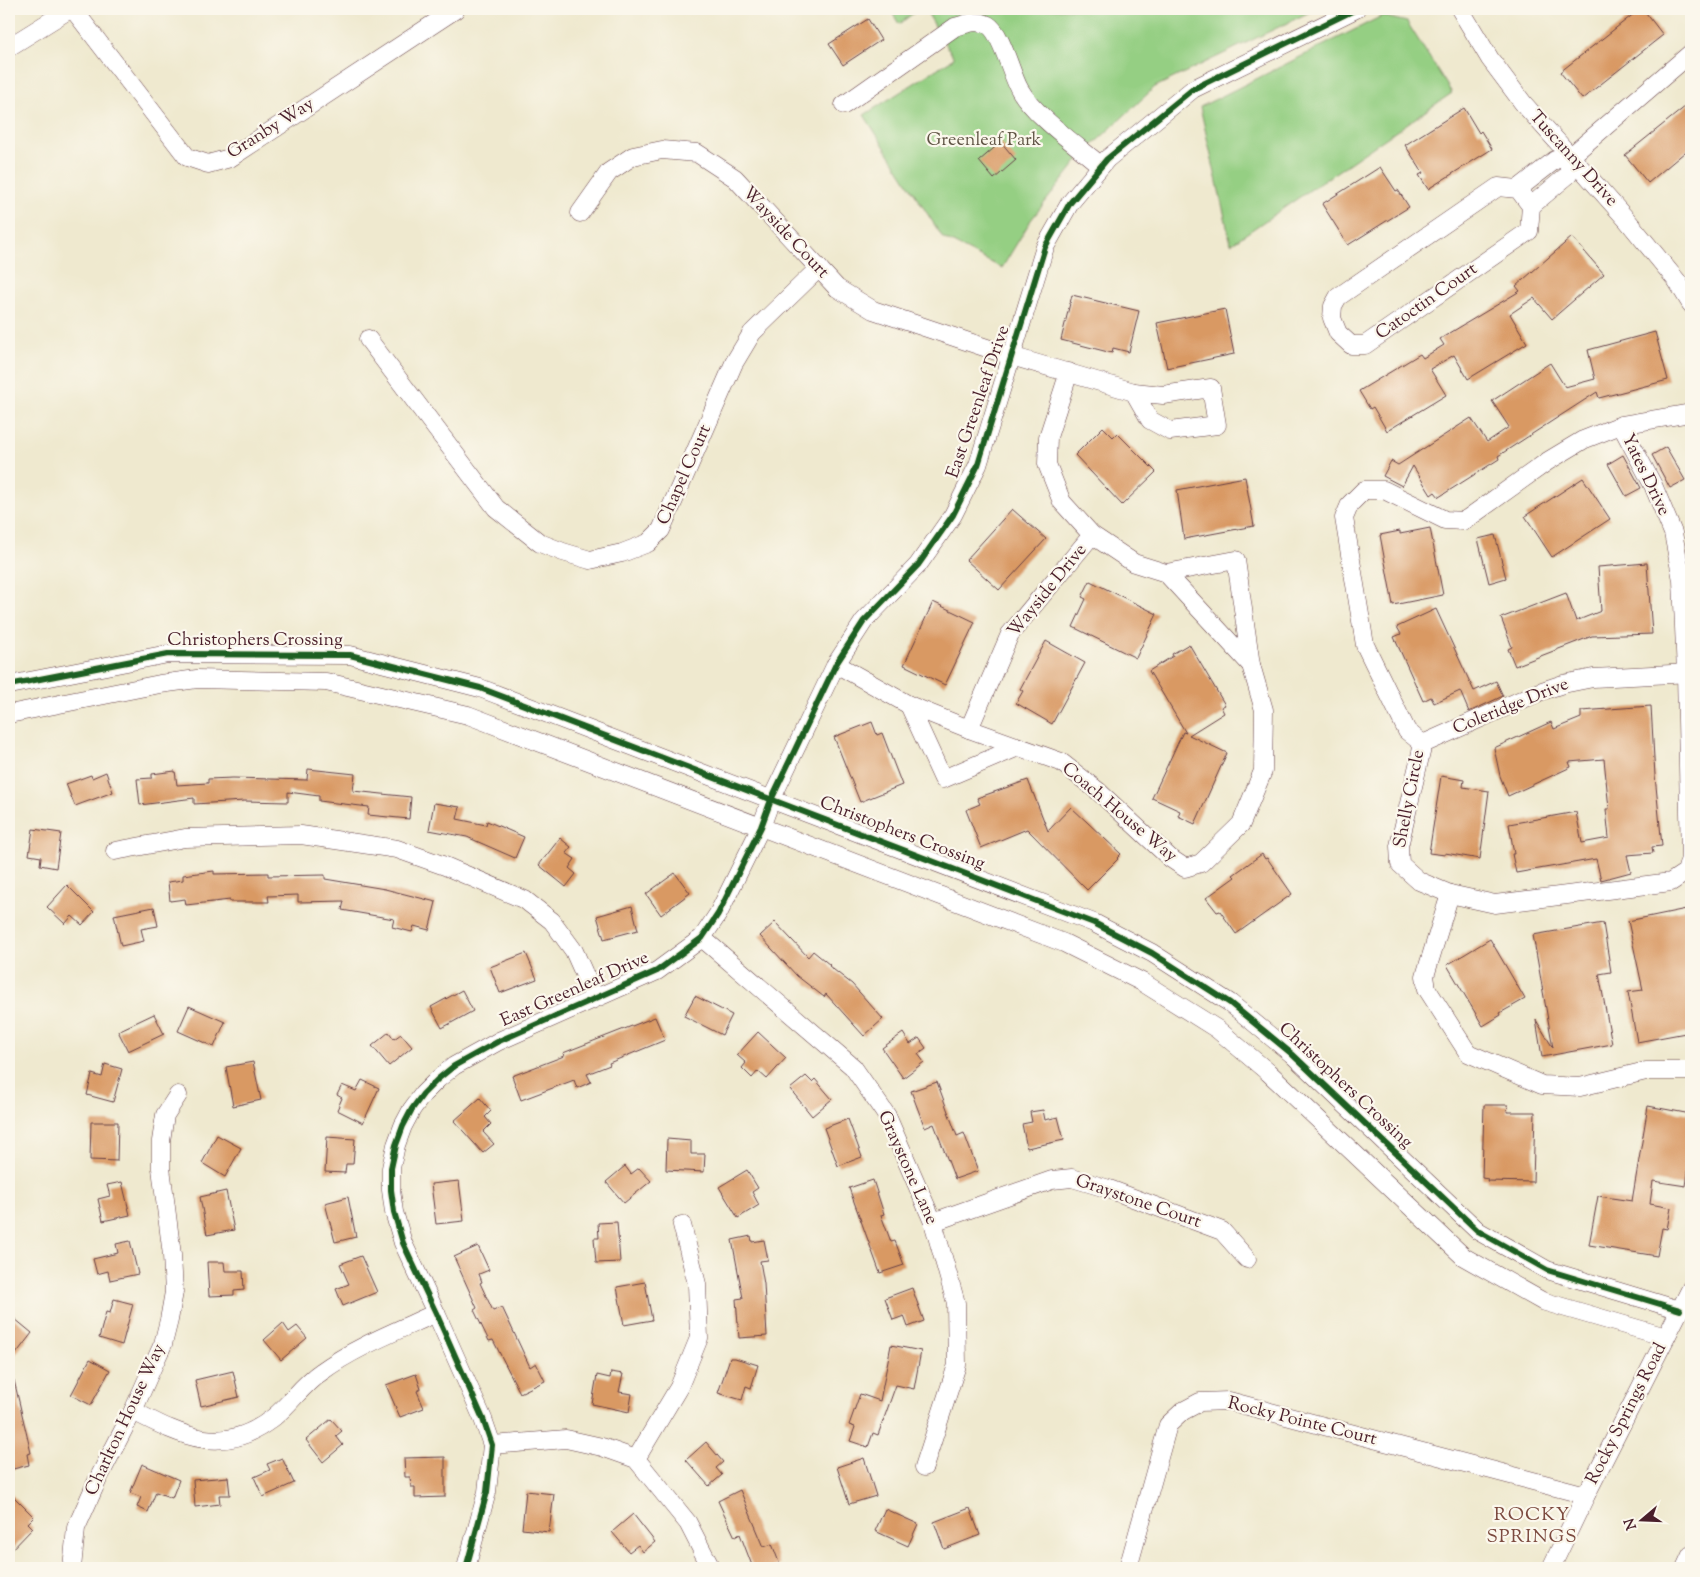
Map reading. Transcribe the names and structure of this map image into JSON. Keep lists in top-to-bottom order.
{
  "streets": {
    "street": [
      "Granby Way",
      "Tuscanny Drive",
      "Wayside Court",
      "Catoctin Court",
      "East Greenleaf Drive",
      "Chapel Court",
      "Yates Drive",
      "Wayside Drive",
      "Christophers Crossing",
      "Coleridge Drive",
      "Shelly Circle",
      "Coach House Way",
      "Graystone Lane",
      "Graystone Court",
      "Rocky Springs Road",
      "Charlton House Way",
      "Rocky Pointe Court"
    ]
  },
  "crossings": [
    ["Wayside Court", "East Greenleaf Drive"],
    ["Wayside Court", "Chapel Court"],
    ["Wayside Court", "Coach House Way"],
    ["East Greenleaf Drive", "Christophers Crossing"],
    ["East Greenleaf Drive", "Coach House Way"],
    ["East Greenleaf Drive", "Graystone Lane"],
    ["Yates Drive", "Coleridge Drive"],
    ["Yates Drive", "Shelly Circle"],
    ["Wayside Drive", "Coach House Way"],
    ["Christophers Crossing", "Rocky Springs Road"],
    ["Coleridge Drive", "Shelly Circle"],
    ["Graystone Lane", "Graystone Court"],
    ["Rocky Springs Road", "Rocky Pointe Court"]
  ],
  "districts": ["ROCKY SPRINGS"],
  "parks": ["Greenleaf Park"],
  "north": "left"
}
